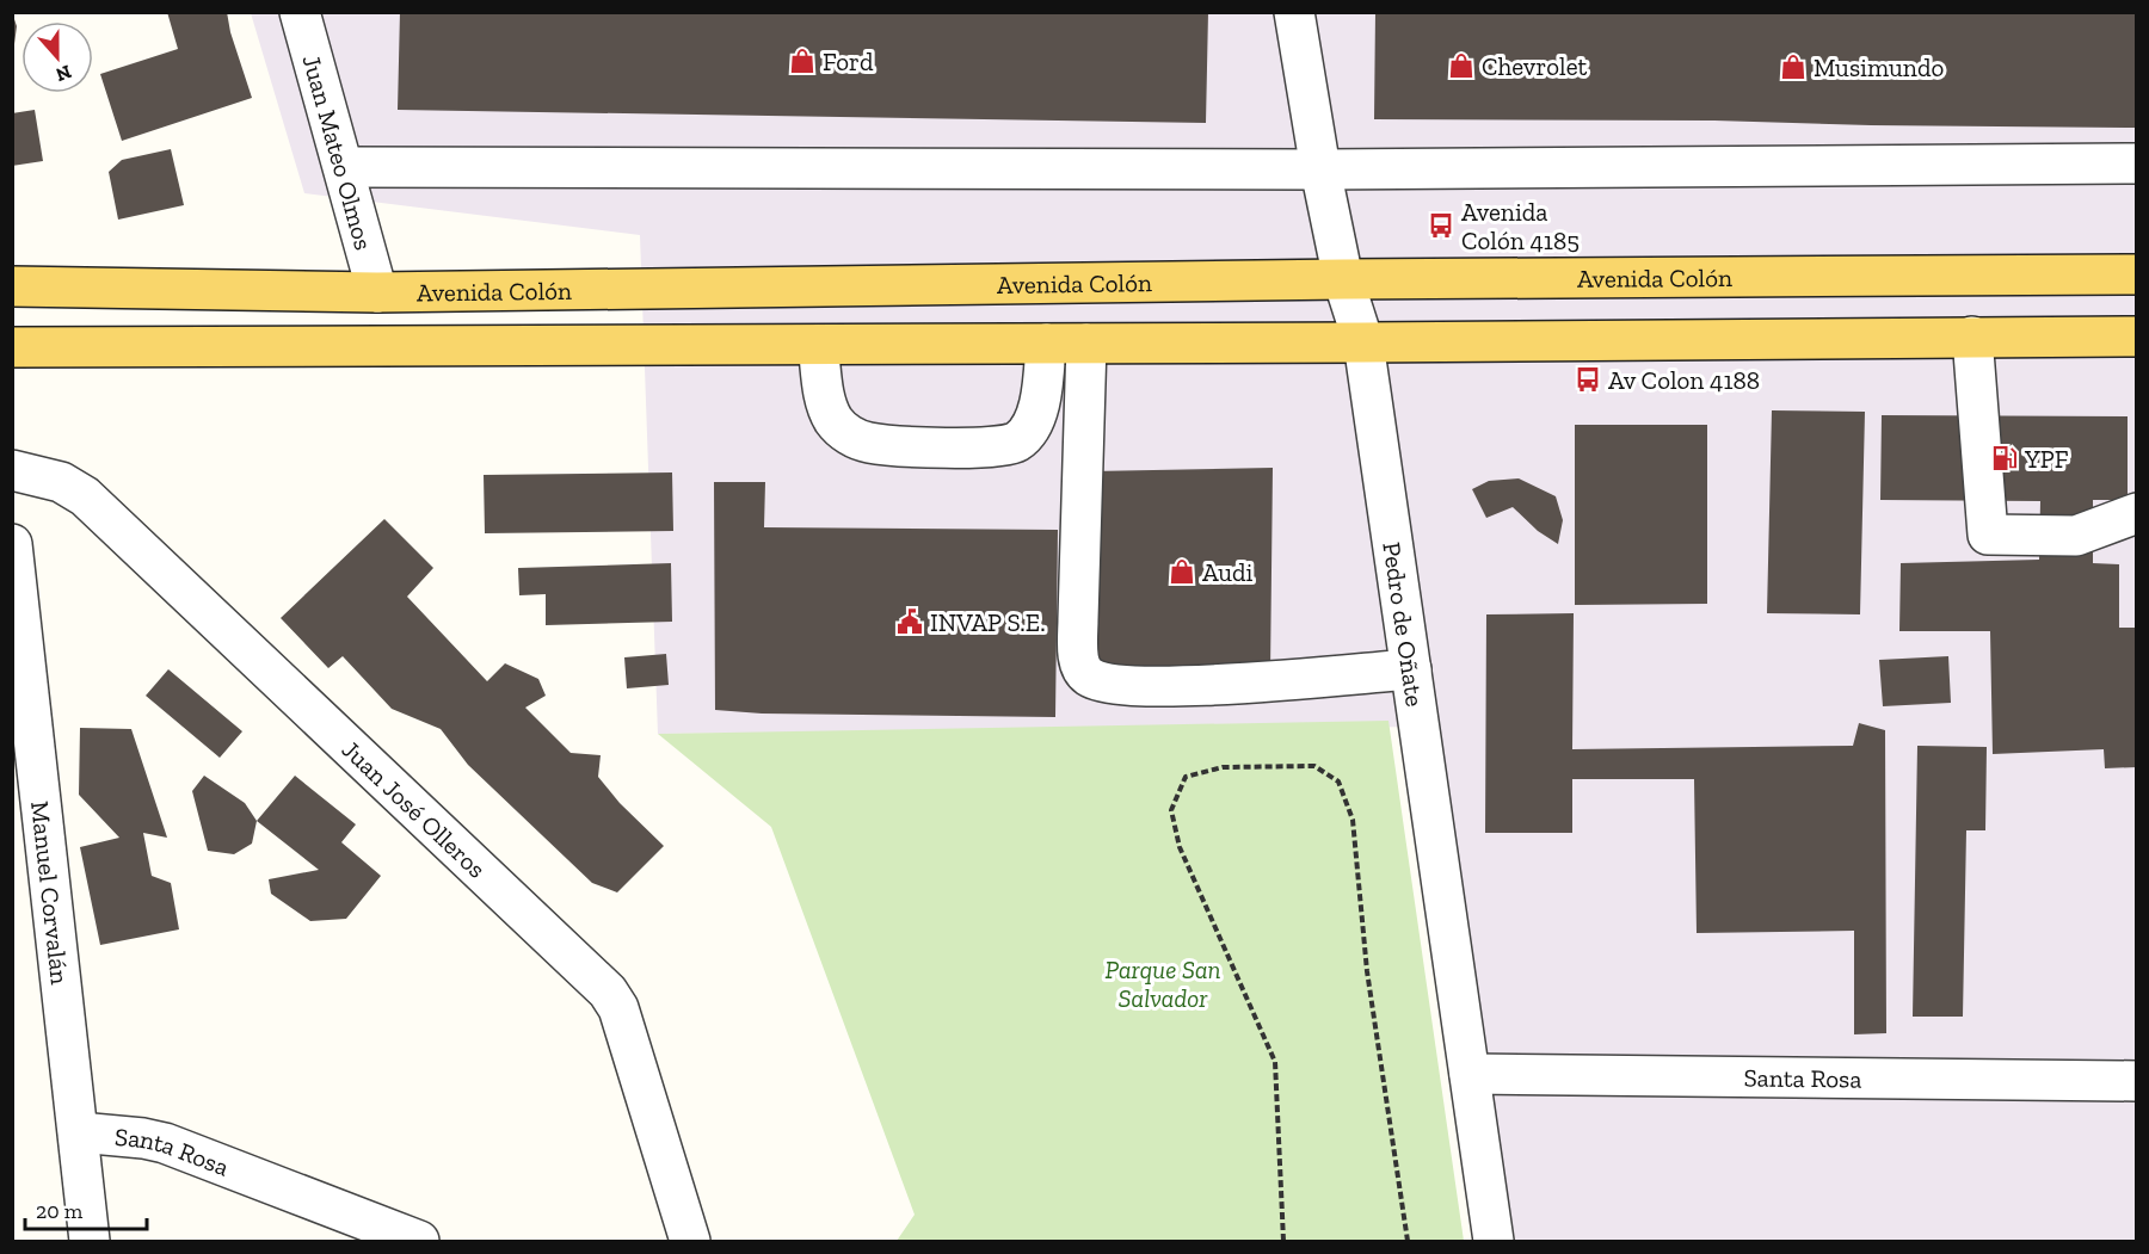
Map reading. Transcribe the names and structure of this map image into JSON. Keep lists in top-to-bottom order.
{
  "streets": {
    "main road": ["Avenida Colón"],
    "street": [
      "Juan Mateo Olmos",
      "Pedro de Oñate",
      "Juan José Olleros",
      "Manuel Corvalán",
      "Santa Rosa"
    ]
  },
  "crossings": [
    ["Juan Mateo Olmos", "Avenida Colón"],
    ["Avenida Colón", "Pedro de Oñate"],
    ["Pedro de Oñate", "Santa Rosa"],
    ["Manuel Corvalán", "Santa Rosa"]
  ],
  "parks": ["Parque San Salvador"],
  "places": {
    "shop": [
      "Ford",
      "Chevrolet",
      "Musimundo",
      "Audi"
    ],
    "bus stop": ["Avenida Colón 4185", "Av Colon 4188"],
    "fuel station": ["YPF"],
    "public building": ["INVAP S.E."]
  },
  "scale_bar": "20 m",
  "north": "bottom"
}
